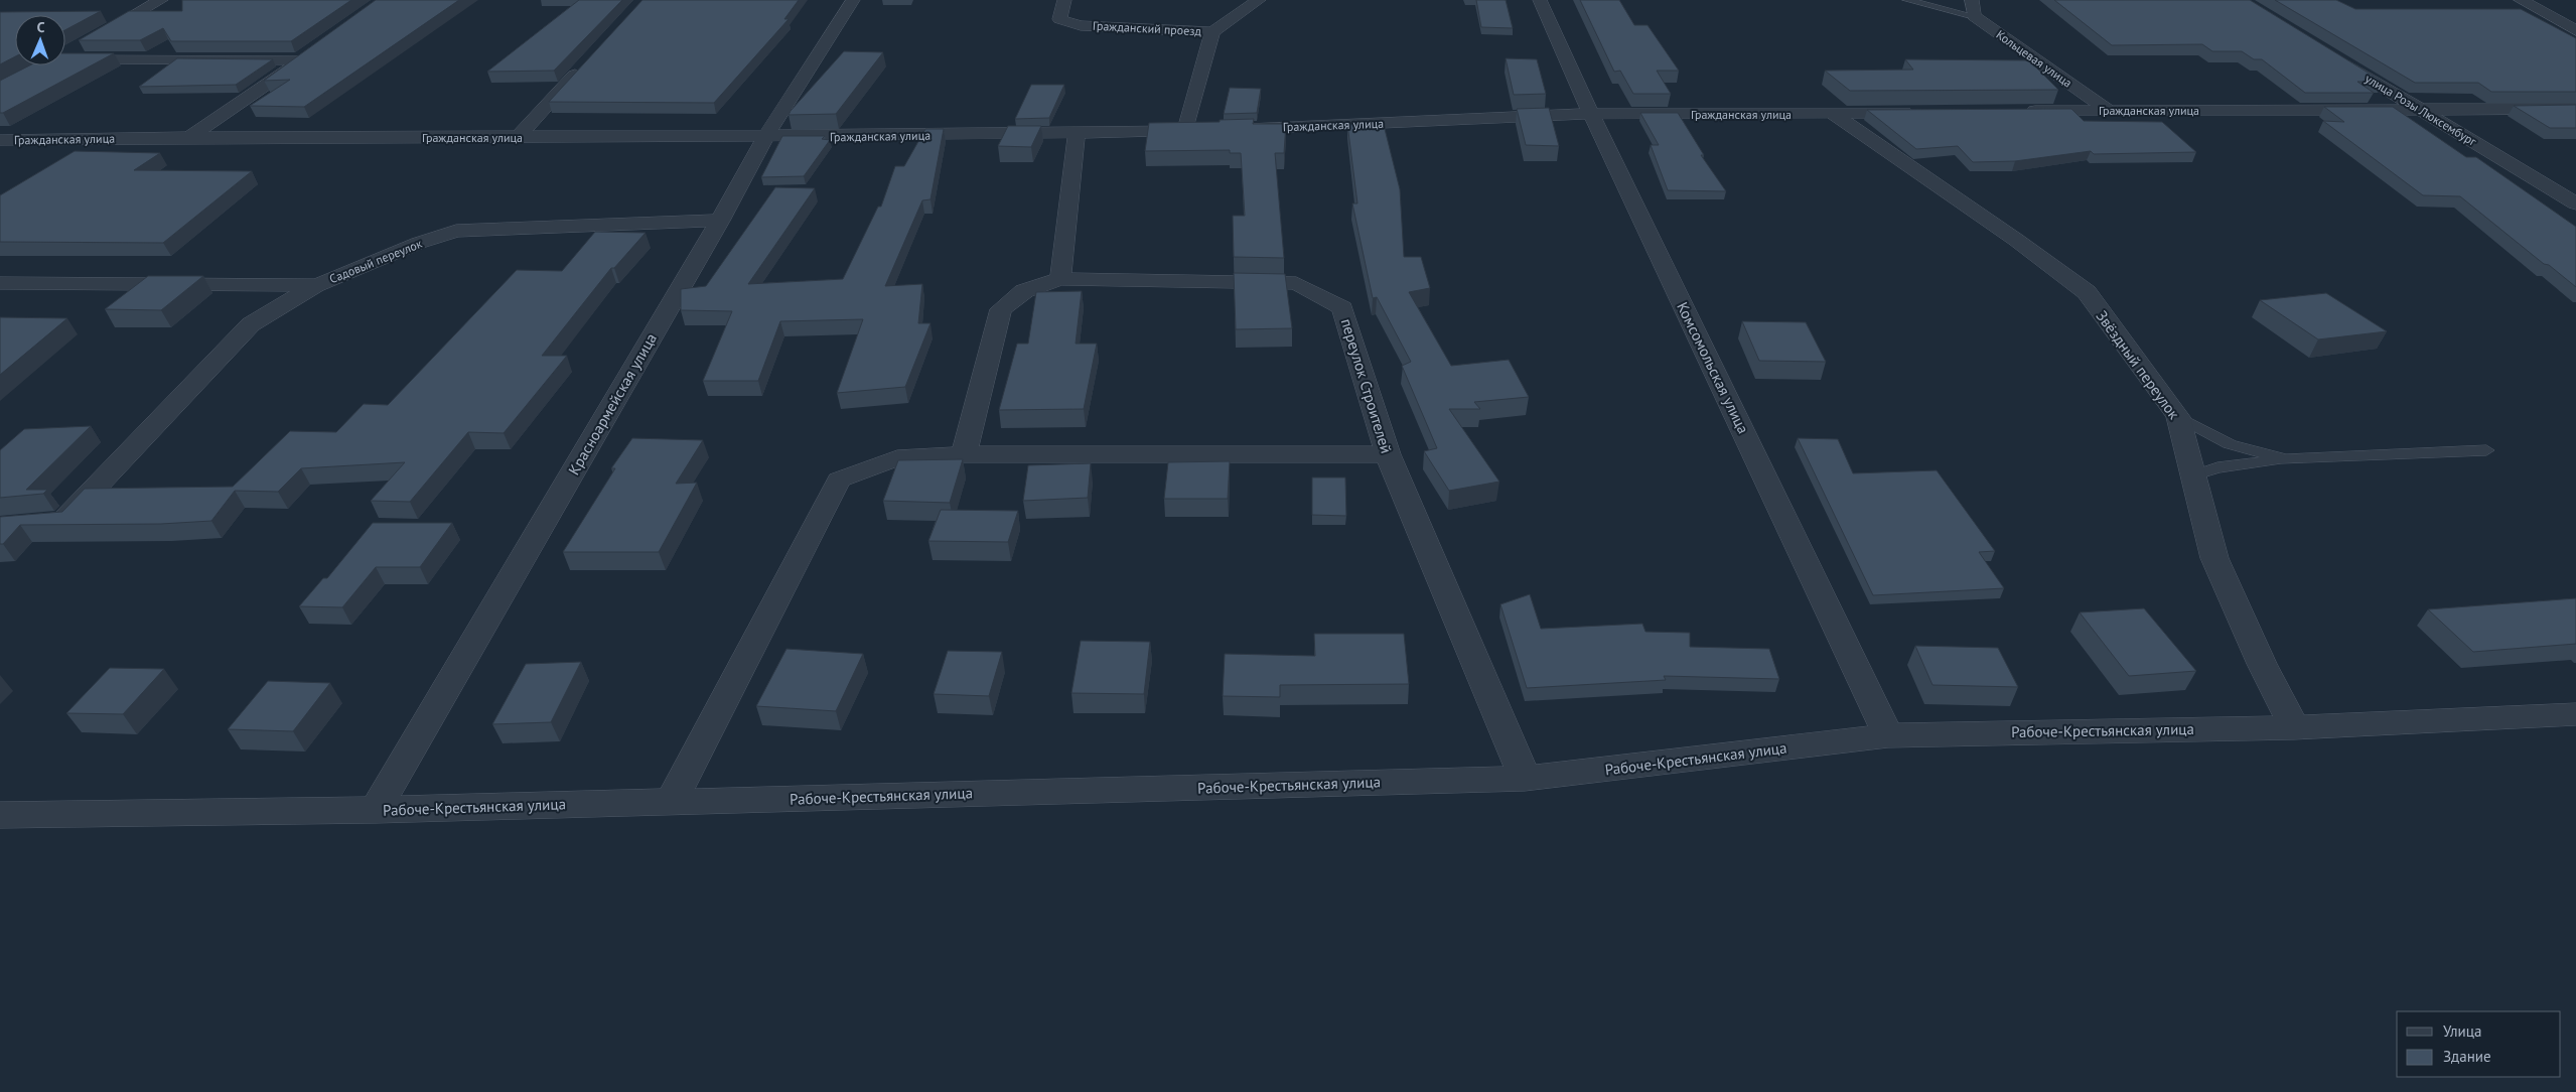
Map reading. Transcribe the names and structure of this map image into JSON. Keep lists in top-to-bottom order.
{
  "streets": {
    "street": [
      "Гражданский проезд",
      "Кольцевая улица",
      "Гражданская улица",
      "улица Розы Люксембург",
      "Садовый переулок",
      "Звёздный переулок",
      "Комсомольская улица",
      "переулок Строителей",
      "Красноармейская улица",
      "Рабоче-Крестьянская улица"
    ]
  },
  "crossings": [
    ["Гражданский проезд", "Гражданская улица"],
    ["Кольцевая улица", "Гражданская улица"],
    ["Гражданская улица", "улица Розы Люксембург"],
    ["Гражданская улица", "Звёздный переулок"],
    ["Гражданская улица", "Комсомольская улица"],
    ["Гражданская улица", "Красноармейская улица"],
    ["Садовый переулок", "Красноармейская улица"],
    ["Звёздный переулок", "Рабоче-Крестьянская улица"],
    ["Комсомольская улица", "Рабоче-Крестьянская улица"],
    ["переулок Строителей", "Рабоче-Крестьянская улица"],
    ["Красноармейская улица", "Рабоче-Крестьянская улица"]
  ],
  "legend": ["Улица", "Здание"],
  "north": "top"
}
